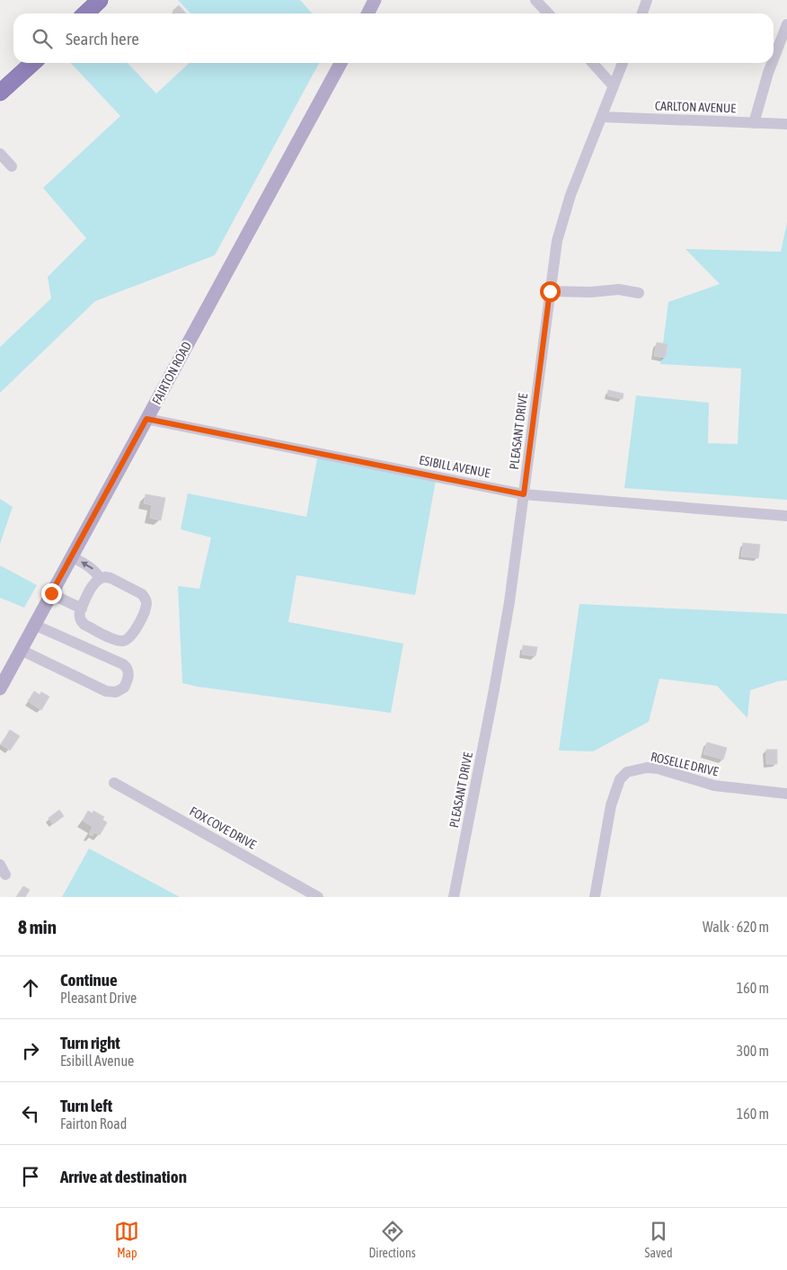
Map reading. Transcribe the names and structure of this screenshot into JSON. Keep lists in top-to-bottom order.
{
  "streets": {
    "main road": ["FAIRTON ROAD"],
    "street": [
      "CARLTON AVENUE",
      "PLEASANT DRIVE",
      "ESIBILL AVENUE",
      "ROSELLE DRIVE",
      "FOX COVE DRIVE"
    ]
  },
  "crossings": [
    ["CARLTON AVENUE", "PLEASANT DRIVE"],
    ["FAIRTON ROAD", "ESIBILL AVENUE"],
    ["PLEASANT DRIVE", "ESIBILL AVENUE"]
  ],
  "page": {
    "search": "Search here",
    "heading": ["8 min", "Walk · 620 m"],
    "list": [
      ["Continue", "Pleasant Drive", "160 m"],
      ["Turn right", "Esibill Avenue", "300 m"],
      ["Turn left", "Fairton Road", "160 m"],
      "Arrive at destination"
    ],
    "nav": ["Map", "Directions", "Saved"]
  }
}
